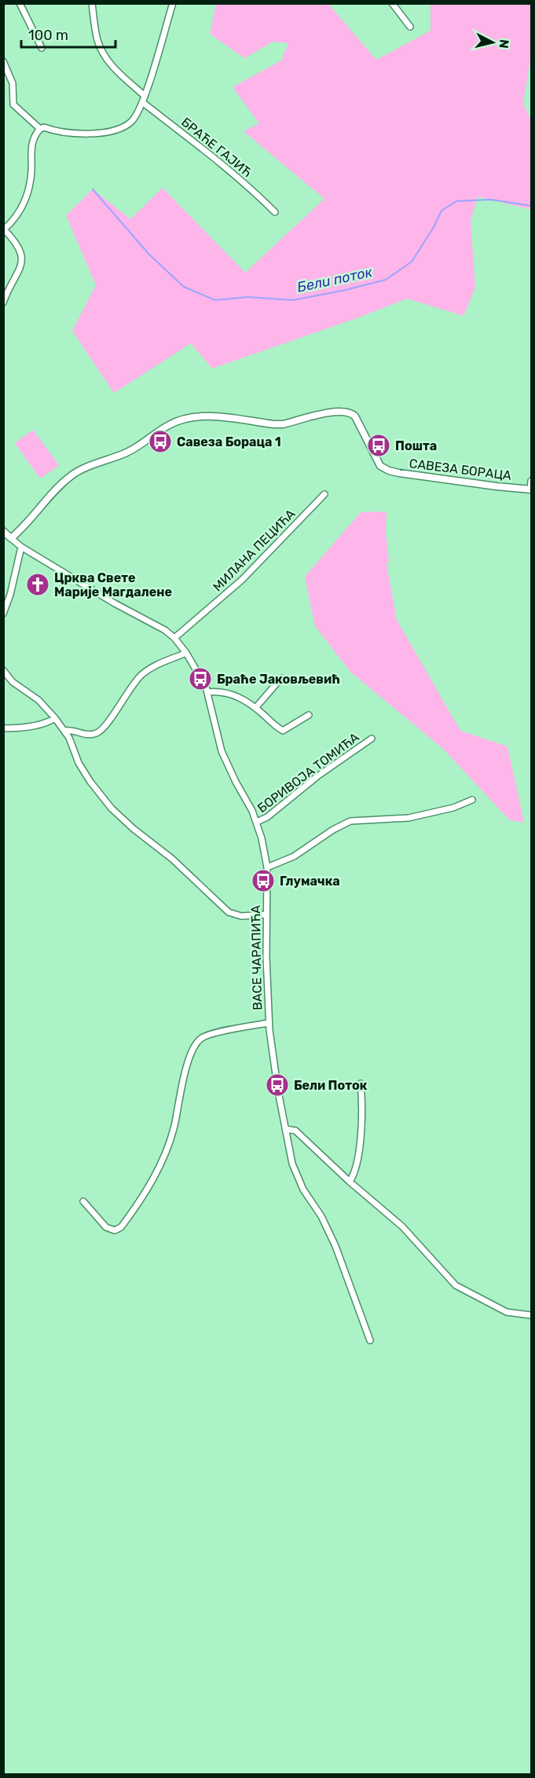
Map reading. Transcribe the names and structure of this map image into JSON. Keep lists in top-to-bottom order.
{
  "streets": {
    "street": [
      "БРАЋЕ ГАЈИЋ",
      "САВЕЗА БОРАЦА",
      "МИЛАНА ПЕЦИЋА",
      "БОРИВОЈА ТОМИЋА",
      "ВАСЕ ЧАРАПИЋА"
    ]
  },
  "crossings": [
    ["САВЕЗА БОРАЦА", "ВАСЕ ЧАРАПИЋА"],
    ["МИЛАНА ПЕЦИЋА", "ВАСЕ ЧАРАПИЋА"],
    ["БОРИВОЈА ТОМИЋА", "ВАСЕ ЧАРАПИЋА"]
  ],
  "water": ["Бели поток"],
  "places": {
    "bus stop": [
      "Савеза Бораца 1",
      "Пошта",
      "Браће Јаковљевић",
      "Глумачка",
      "Бели Поток"
    ],
    "church": ["Црква Свете Марије Магдалене"]
  },
  "scale_bar": "100 m",
  "north": "right"
}
